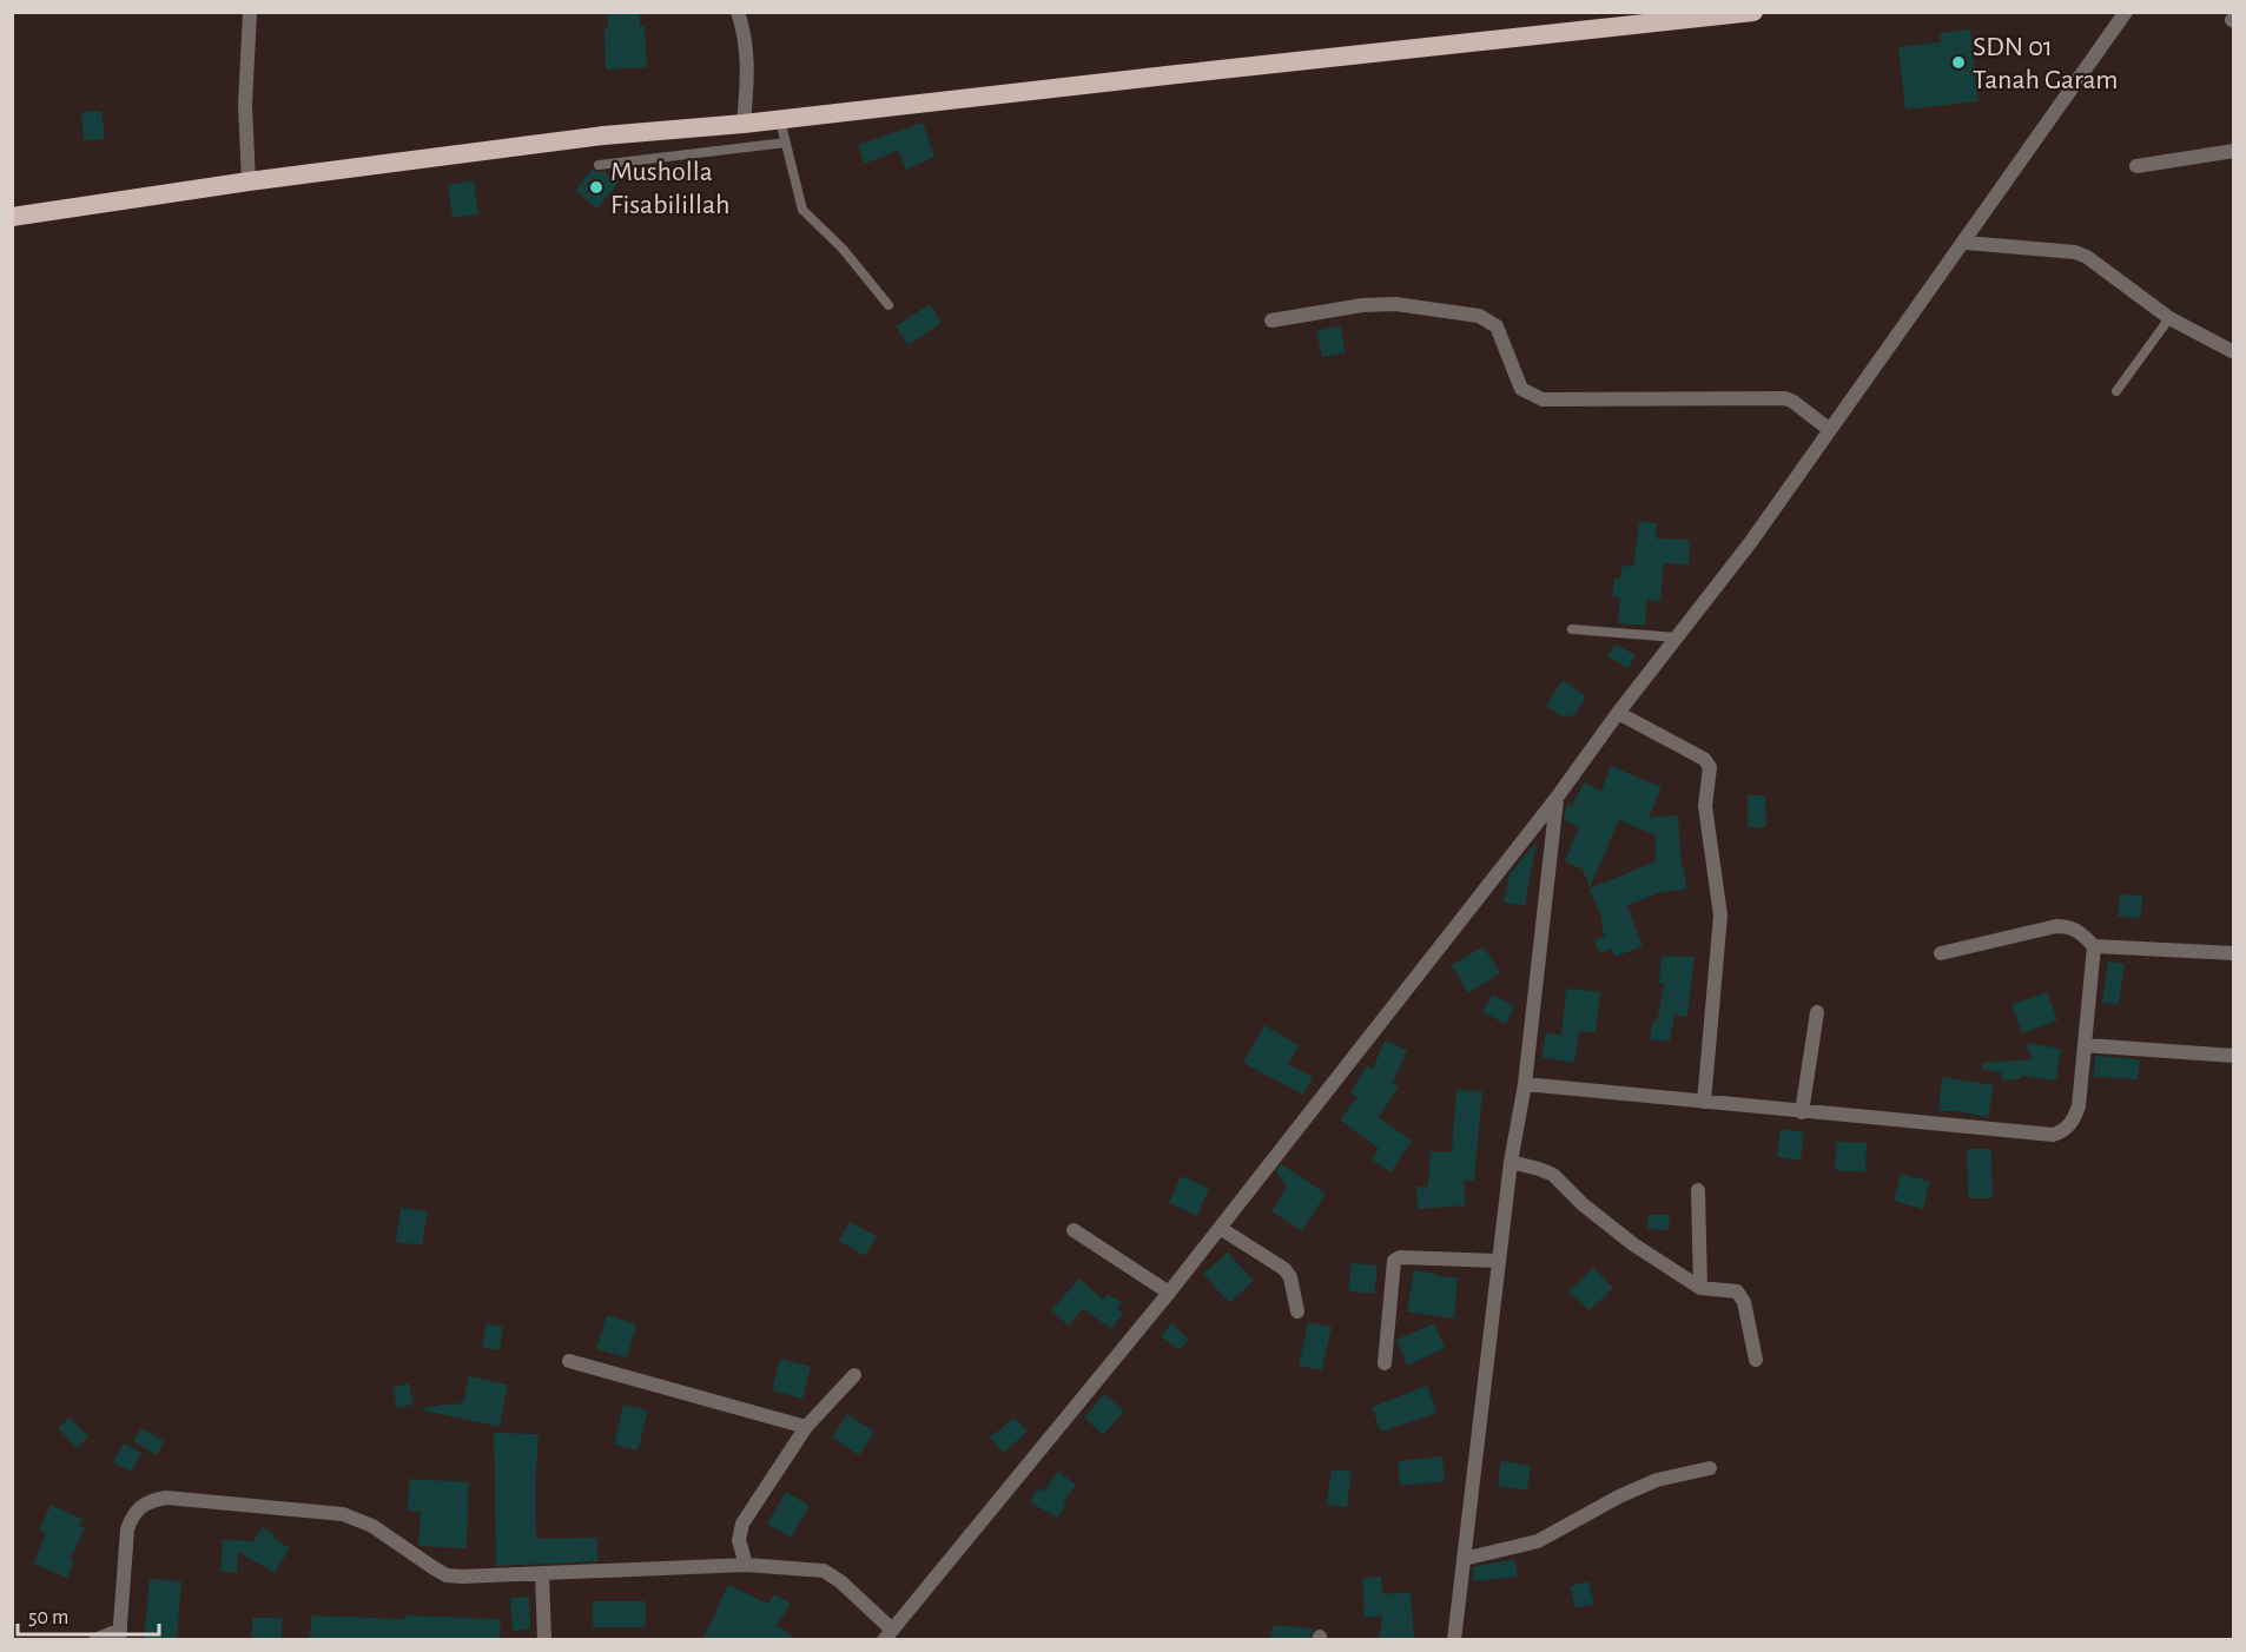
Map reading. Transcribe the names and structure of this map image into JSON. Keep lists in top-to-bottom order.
{
  "places": ["SDN 01 Tanah Garam", "Musholla Fisabilillah"],
  "scale_bar": "50 m"
}
